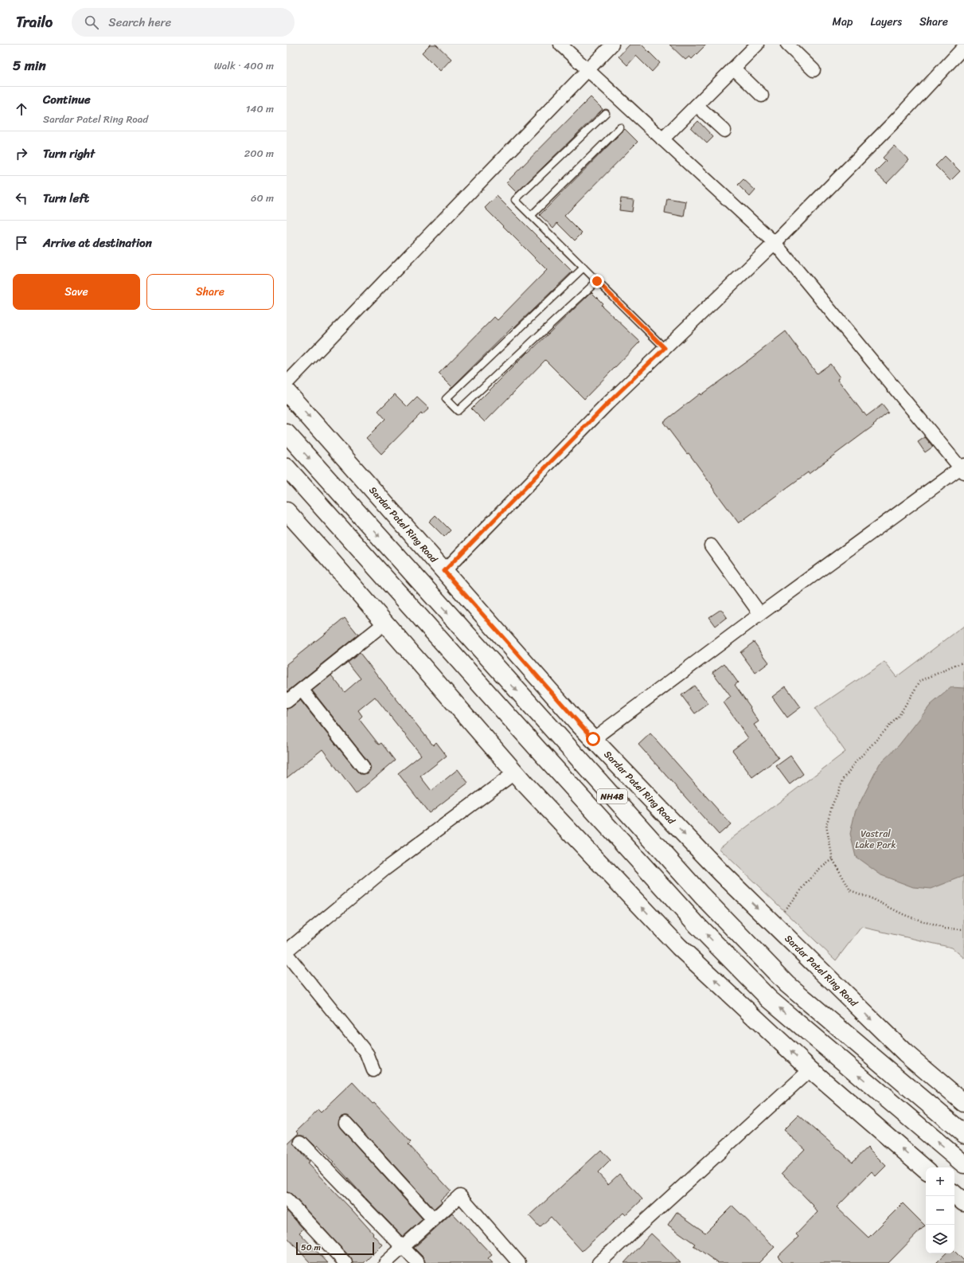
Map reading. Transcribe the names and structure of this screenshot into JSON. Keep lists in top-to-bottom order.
{
  "streets": {
    "main road": ["Sardar Patel Ring Road", "NH48"]
  },
  "parks": ["Vastral Lake Park"],
  "scale_bar": "50 m",
  "page": {
    "header": "Trailo",
    "search": "Search here",
    "nav": ["Map", "Layers", "Share"],
    "heading": ["5 min", "Walk · 400 m"],
    "list": [
      ["Continue", "Sardar Patel Ring Road", "140 m"],
      ["Turn right", "200 m"],
      ["Turn left", "60 m"],
      "Arrive at destination"
    ],
    "buttons": ["Save", "Share"],
    "map_buttons": ["+", "−"],
    "scale": "50 m"
  }
}
